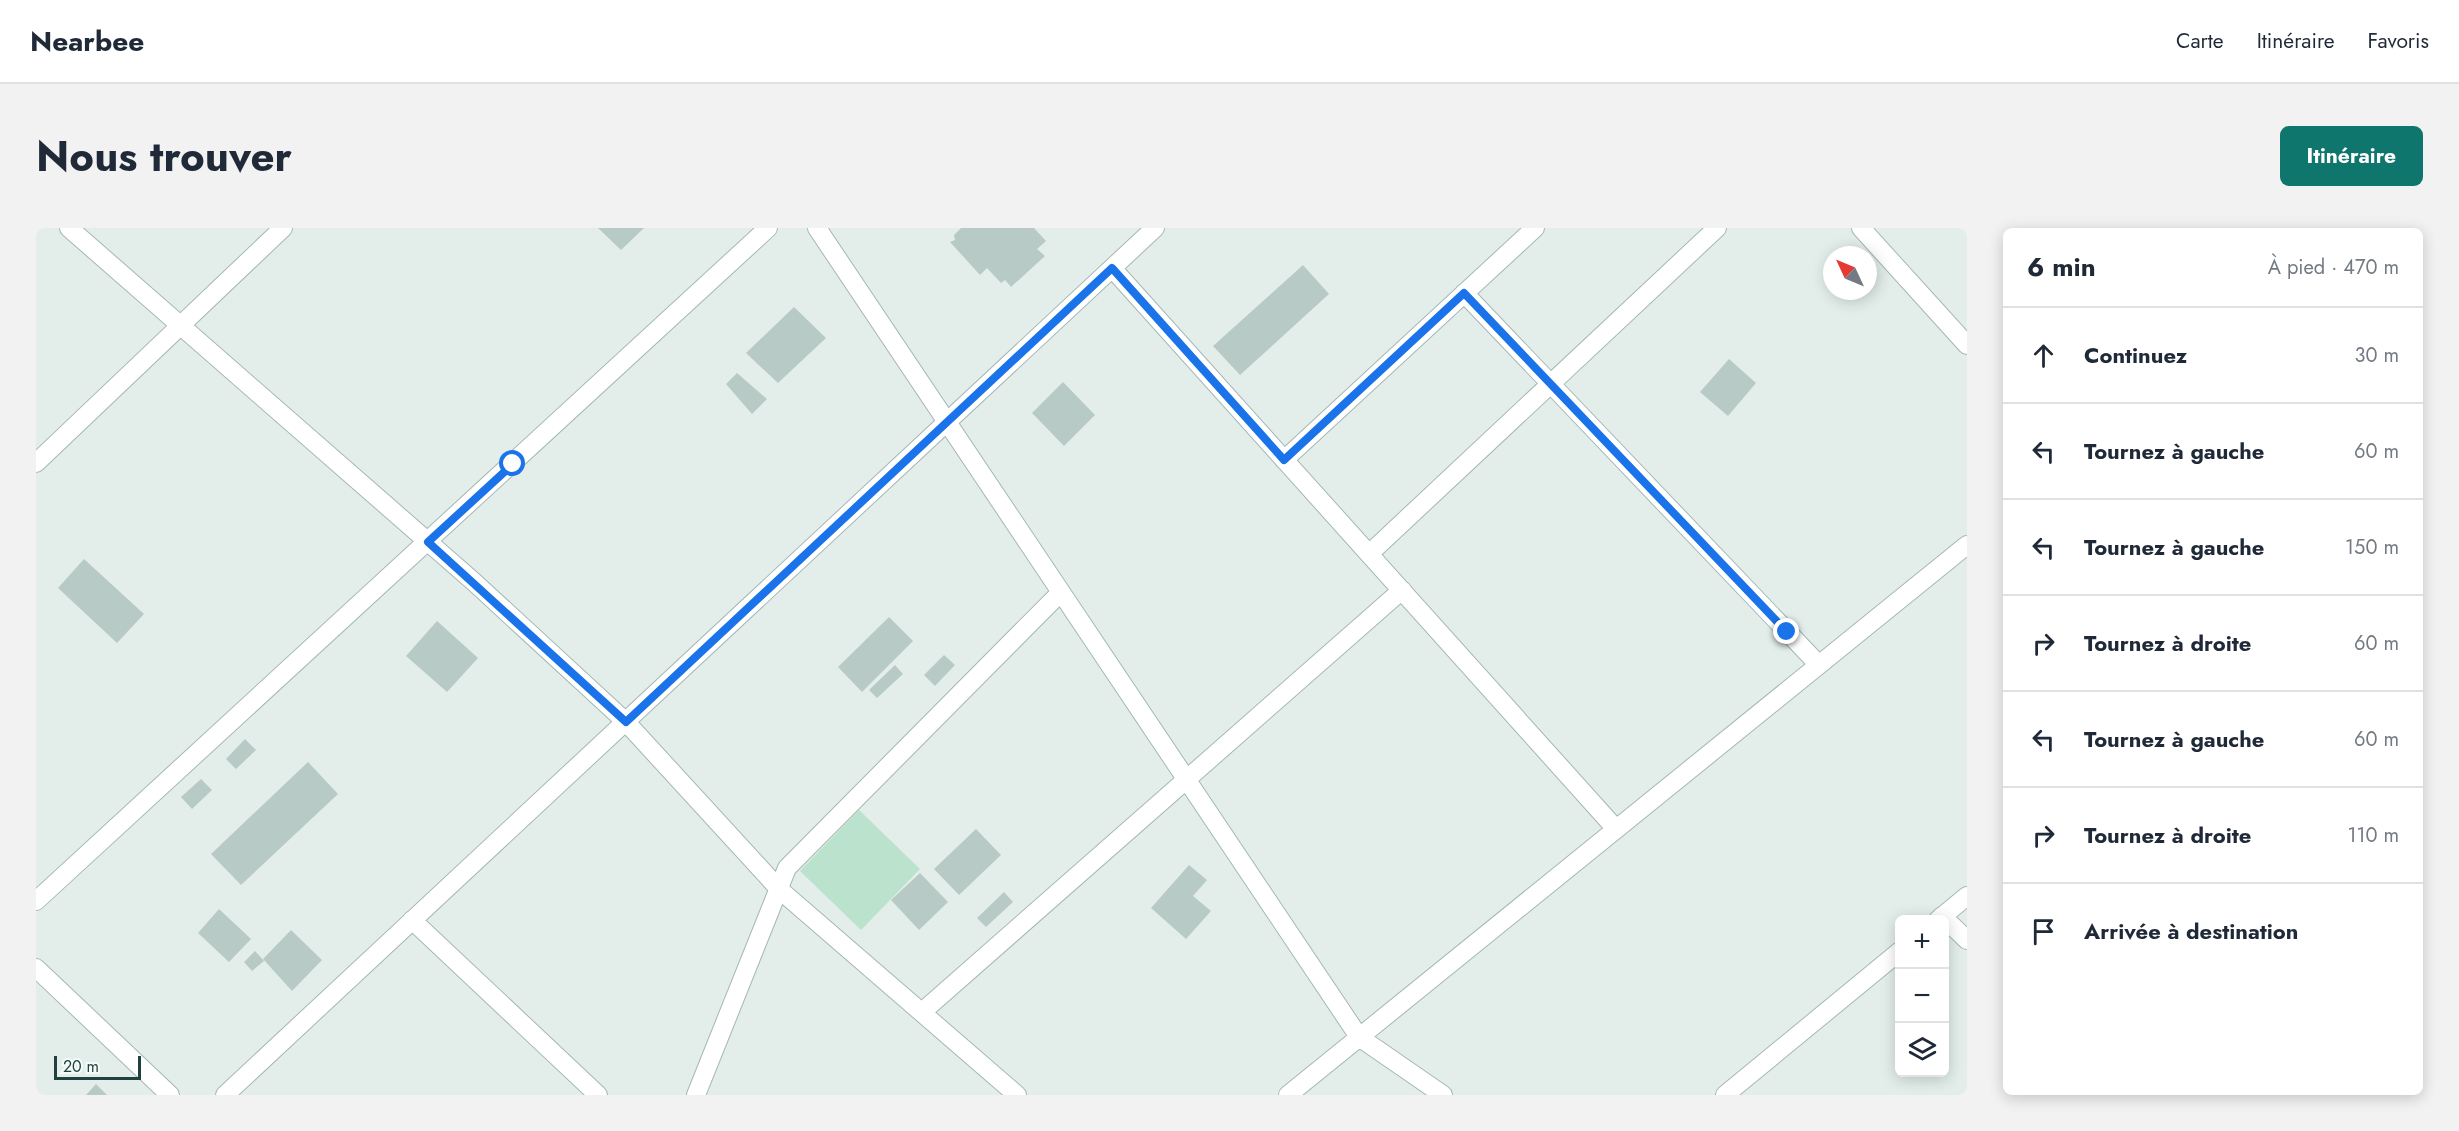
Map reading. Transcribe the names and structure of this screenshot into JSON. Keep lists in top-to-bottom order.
{
  "scale_bar": "20 m",
  "north": "top left",
  "page": {
    "header": "Nearbee",
    "nav": ["Carte", "Itinéraire", "Favoris"],
    "title": "Nous trouver",
    "buttons": "Itinéraire",
    "heading": ["6 min", "À pied · 470 m"],
    "list": [
      ["Continuez", "30 m"],
      ["Tournez à gauche", "60 m"],
      ["Tournez à gauche", "150 m"],
      ["Tournez à droite", "60 m"],
      ["Tournez à gauche", "60 m"],
      ["Tournez à droite", "110 m"],
      "Arrivée à destination"
    ],
    "map_buttons": ["+", "−"],
    "scale": "20 m"
  }
}
